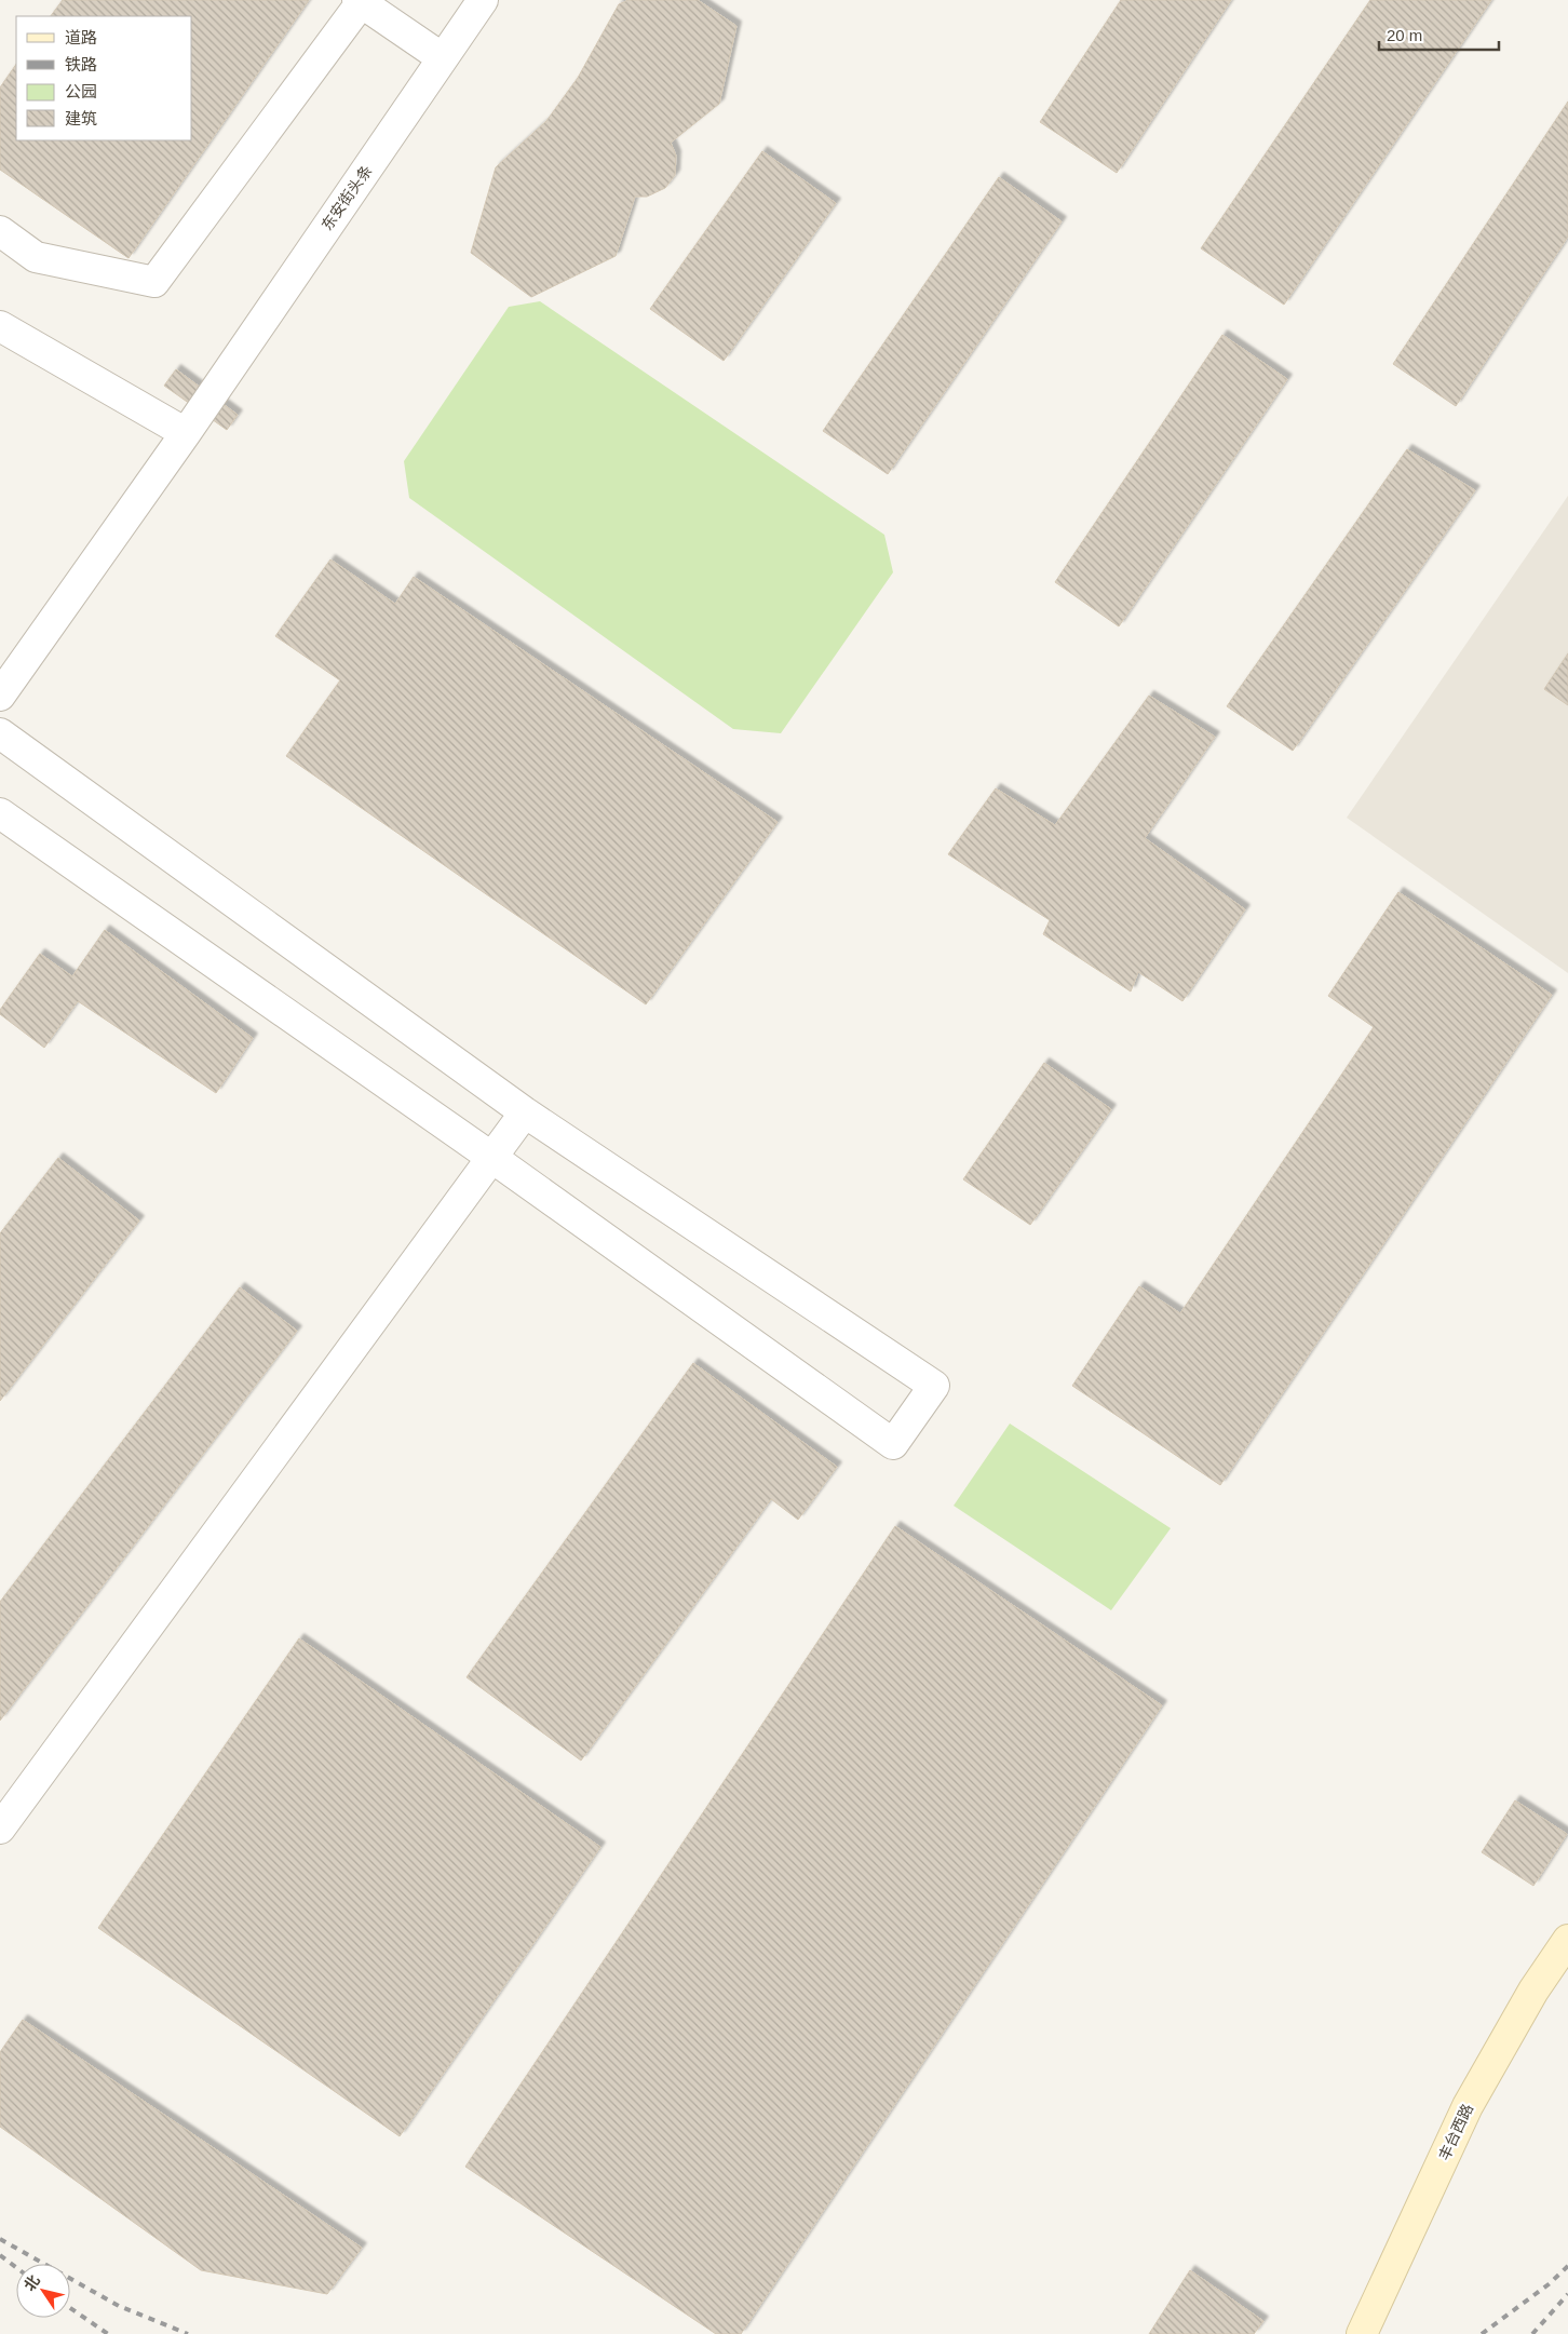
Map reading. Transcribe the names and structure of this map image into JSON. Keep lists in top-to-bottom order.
{
  "streets": {
    "main road": ["丰台西路"],
    "street": ["东安街头条"]
  },
  "legend": [
    "道路",
    "铁路",
    "公园",
    "建筑"
  ],
  "scale_bar": "20 m",
  "north": "top left"
}
